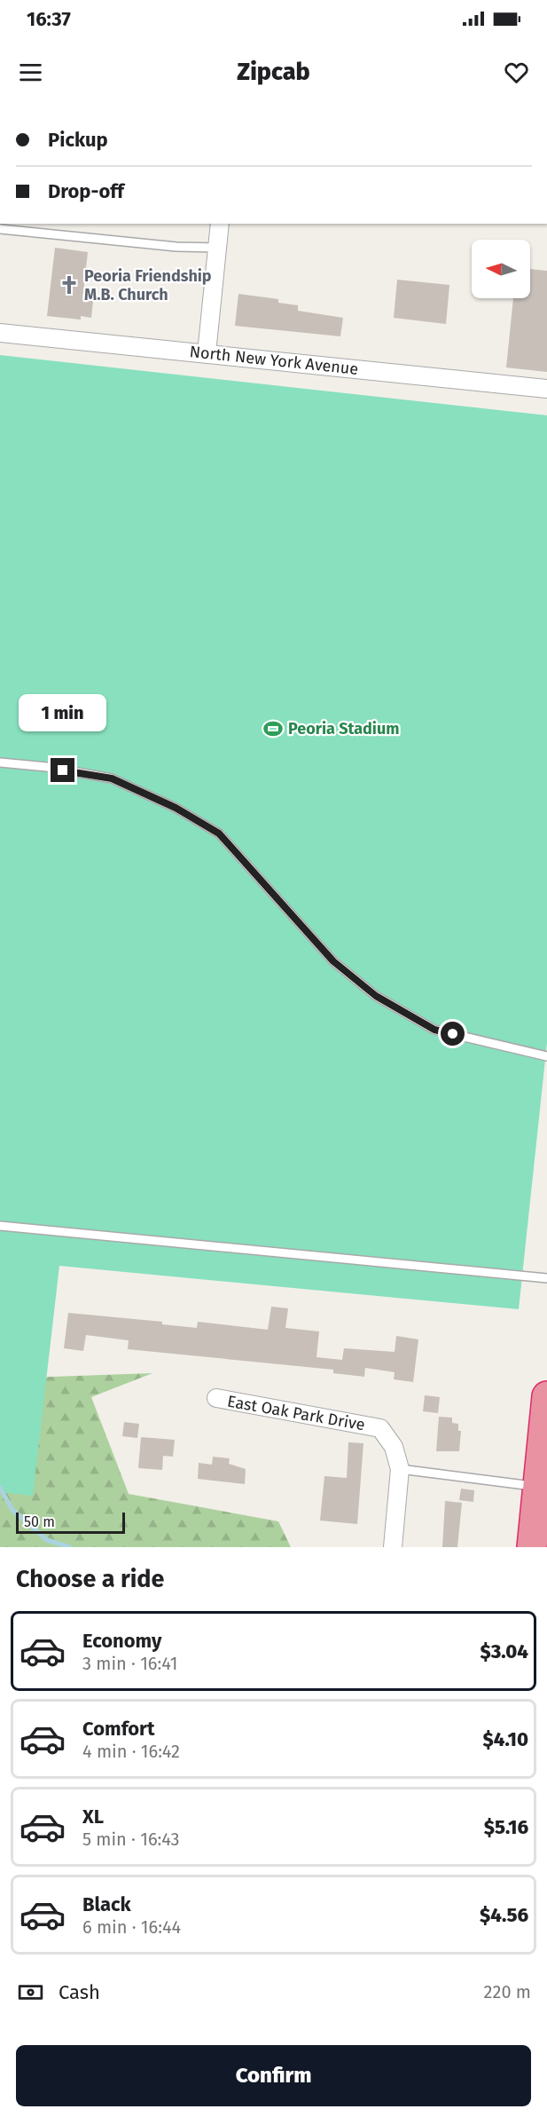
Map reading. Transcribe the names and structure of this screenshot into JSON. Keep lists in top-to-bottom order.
{
  "streets": {
    "street": ["North New York Avenue", "East Oak Park Drive"]
  },
  "places": {
    "church": ["Peoria Friendship M.B. Church"],
    "sports": ["Peoria Stadium"]
  },
  "scale_bar": "50 m",
  "north": "left",
  "page": {
    "status": "16:37",
    "header": "Zipcab",
    "banner": ["Pickup", "Drop-off"],
    "bubble": "1 min",
    "scale": "50 m",
    "heading": "Choose a ride",
    "list": [
      {
        "name": "Economy",
        "note": "3 min · 16:41",
        "value": "$3.04"
      },
      {
        "name": "Comfort",
        "note": "4 min · 16:42",
        "value": "$4.10"
      },
      {
        "name": "XL",
        "note": "5 min · 16:43",
        "value": "$5.16"
      },
      {
        "name": "Black",
        "note": "6 min · 16:44",
        "value": "$4.56"
      }
    ],
    "pay": ["Cash", "220 m"],
    "buttons": "Confirm"
  }
}
